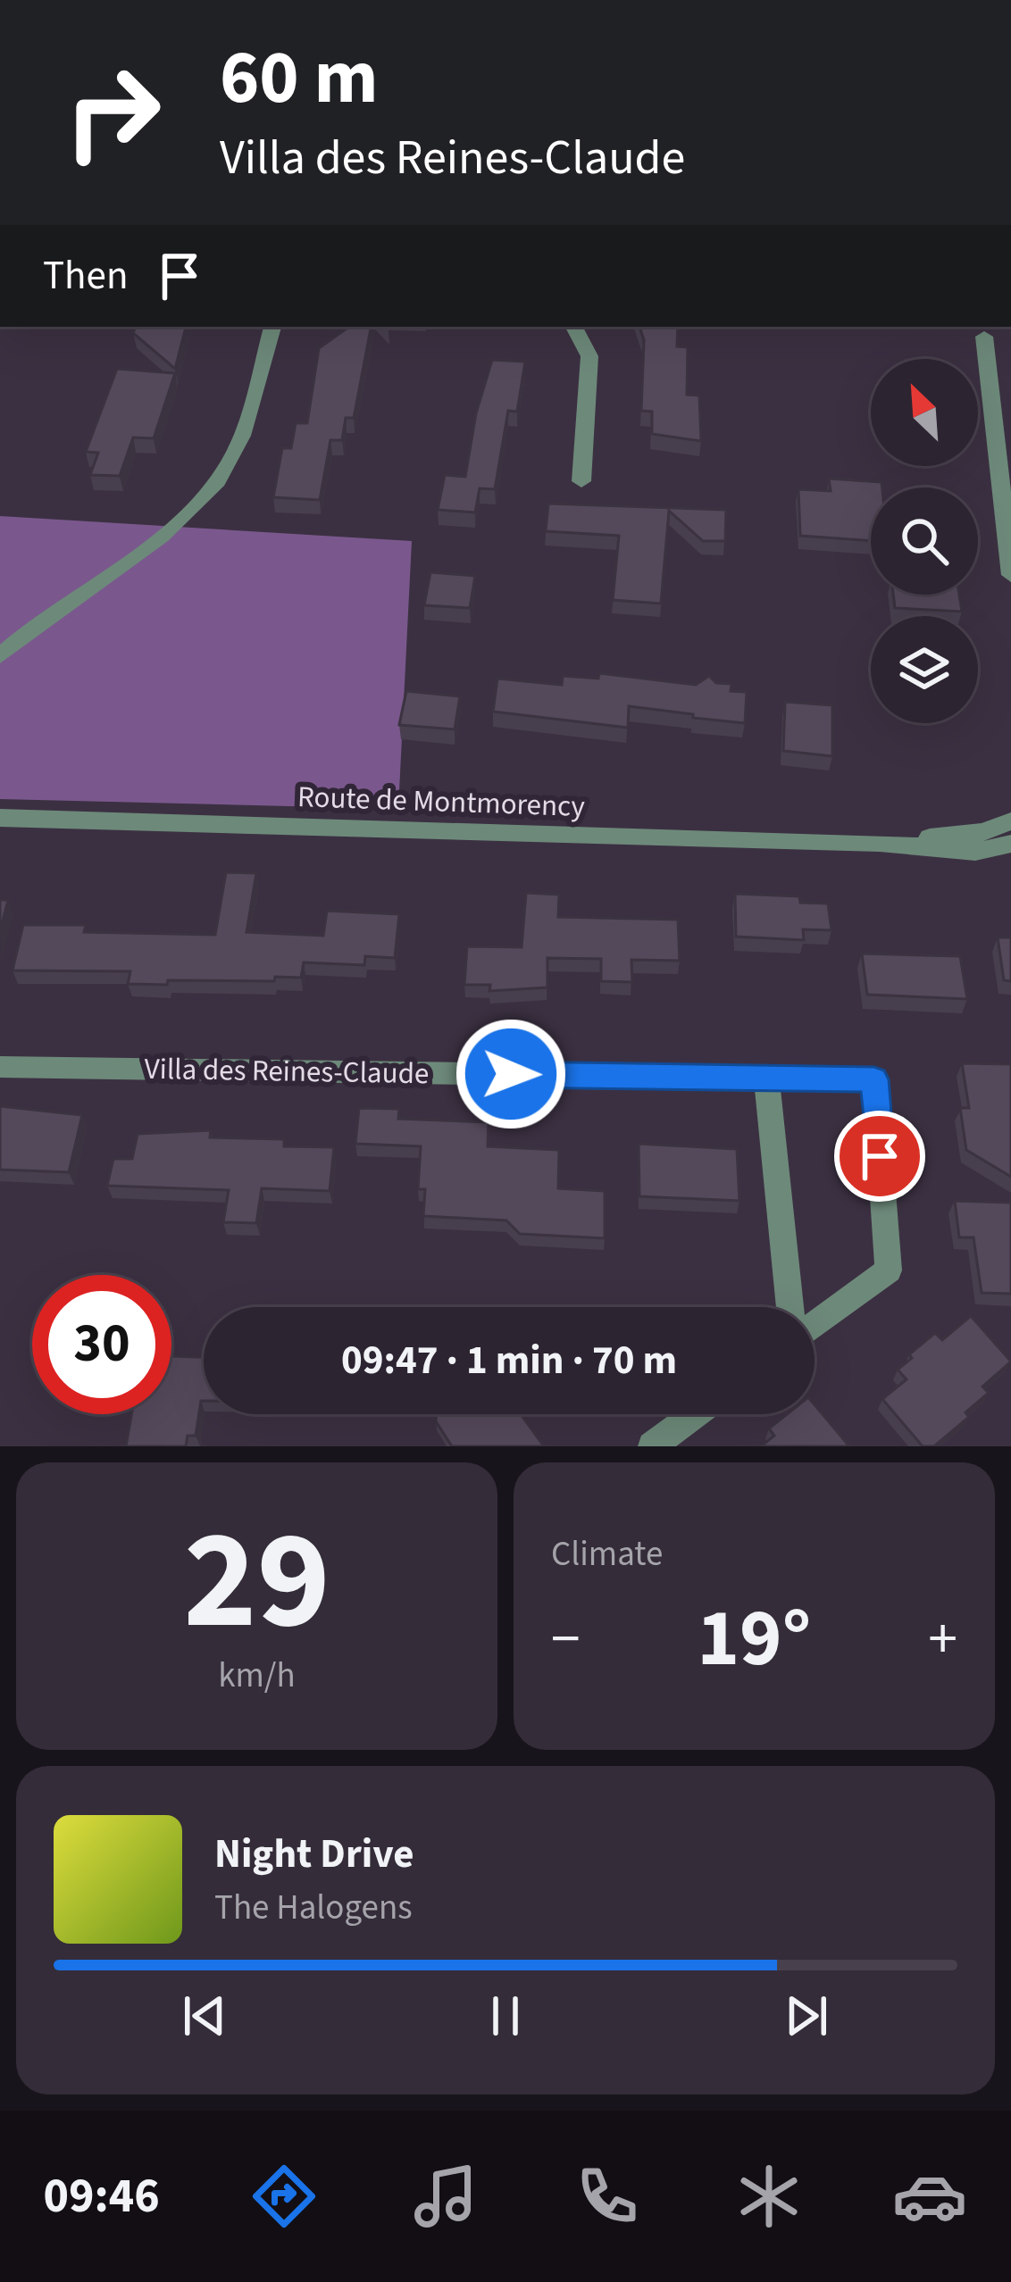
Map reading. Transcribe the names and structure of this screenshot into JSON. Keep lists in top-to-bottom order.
{
  "streets": {
    "street": ["Route de Montmorency", "Villa des Reines-Claude"]
  },
  "north": "top left",
  "page": {
    "turn": ["60 m", "Villa des Reines-Claude"],
    "then": "Then",
    "limit": "30",
    "trip": "09:47 · 1 min · 70 m",
    "tile": [
      ["29", "km/h"],
      "Climate"
    ],
    "heat": ["−", "19°", "+"],
    "song": ["Night Drive", "The Halogens"],
    "tabs": "09:46"
  }
}
